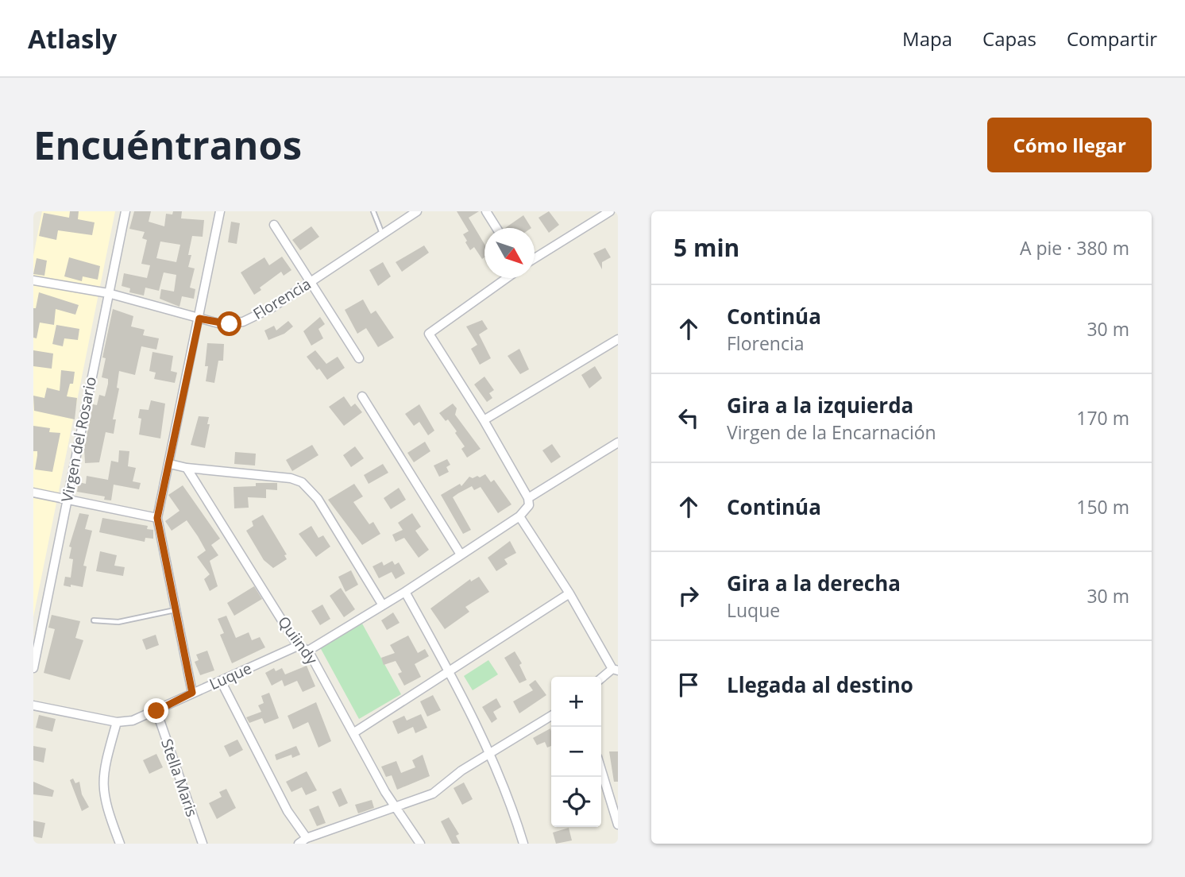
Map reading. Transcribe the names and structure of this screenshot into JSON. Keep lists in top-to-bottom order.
{
  "streets": {
    "street": [
      "Florencia",
      "Virgen del Rosario",
      "Quiindy",
      "Luque",
      "Stella Maris"
    ]
  },
  "crossings": [
    ["Florencia", "Virgen del Rosario"],
    ["Quiindy", "Luque"],
    ["Luque", "Stella Maris"]
  ],
  "north": "bottom right",
  "page": {
    "header": "Atlasly",
    "nav": ["Mapa", "Capas", "Compartir"],
    "buttons": "Cómo llegar",
    "title": "Encuéntranos",
    "heading": ["5 min", "A pie · 380 m"],
    "list": [
      ["Continúa", "Florencia", "30 m"],
      ["Gira a la izquierda", "Virgen de la Encarnación", "170 m"],
      ["Continúa", "150 m"],
      ["Gira a la derecha", "Luque", "30 m"],
      "Llegada al destino"
    ],
    "map_buttons": ["+", "−"]
  }
}
